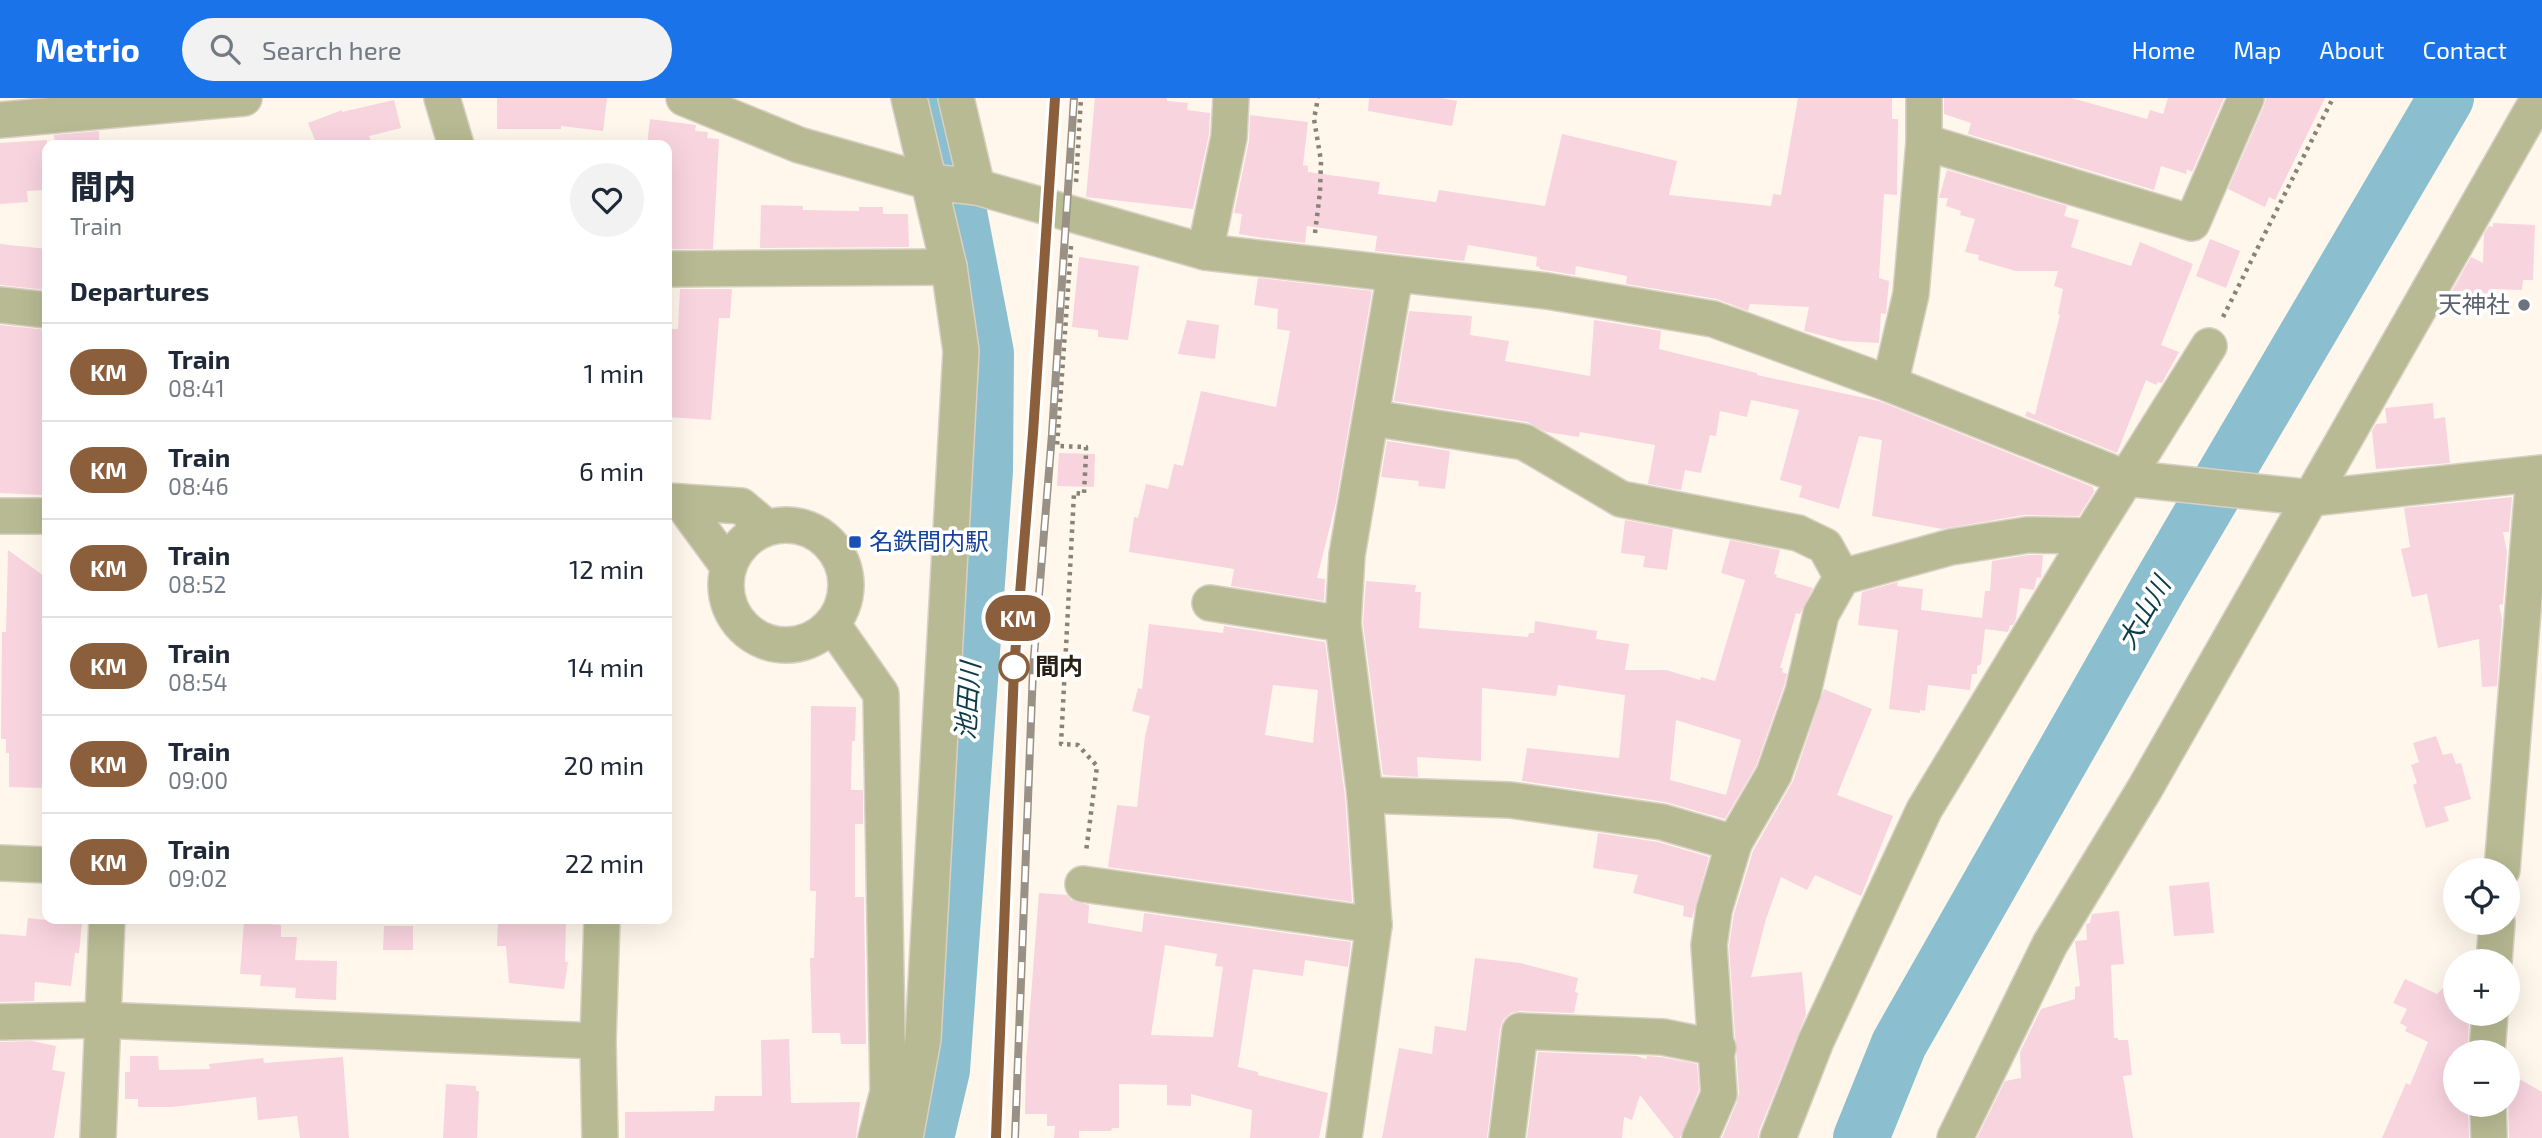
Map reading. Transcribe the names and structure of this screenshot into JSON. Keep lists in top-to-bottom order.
{
  "water": ["大山川", "池田川"],
  "places": {
    "other": ["天神社", "間内"],
    "transit": ["名鉄間内駅"]
  },
  "page": {
    "header": "Metrio",
    "search": "Search here",
    "nav": [
      "Home",
      "Map",
      "About",
      "Contact"
    ],
    "on_map": "KM",
    "heading": [
      ["間内", "Train"],
      "Departures"
    ],
    "list": [
      {
        "mark": "KM",
        "name": "Train",
        "note": "08:41",
        "value": "1 min"
      },
      {
        "mark": "KM",
        "name": "Train",
        "note": "08:46",
        "value": "6 min"
      },
      {
        "mark": "KM",
        "name": "Train",
        "note": "08:52",
        "value": "12 min"
      },
      {
        "mark": "KM",
        "name": "Train",
        "note": "08:54",
        "value": "14 min"
      },
      {
        "mark": "KM",
        "name": "Train",
        "note": "09:00",
        "value": "20 min"
      },
      {
        "mark": "KM",
        "name": "Train",
        "note": "09:02",
        "value": "22 min"
      }
    ],
    "map_buttons": ["+", "−"]
  }
}
